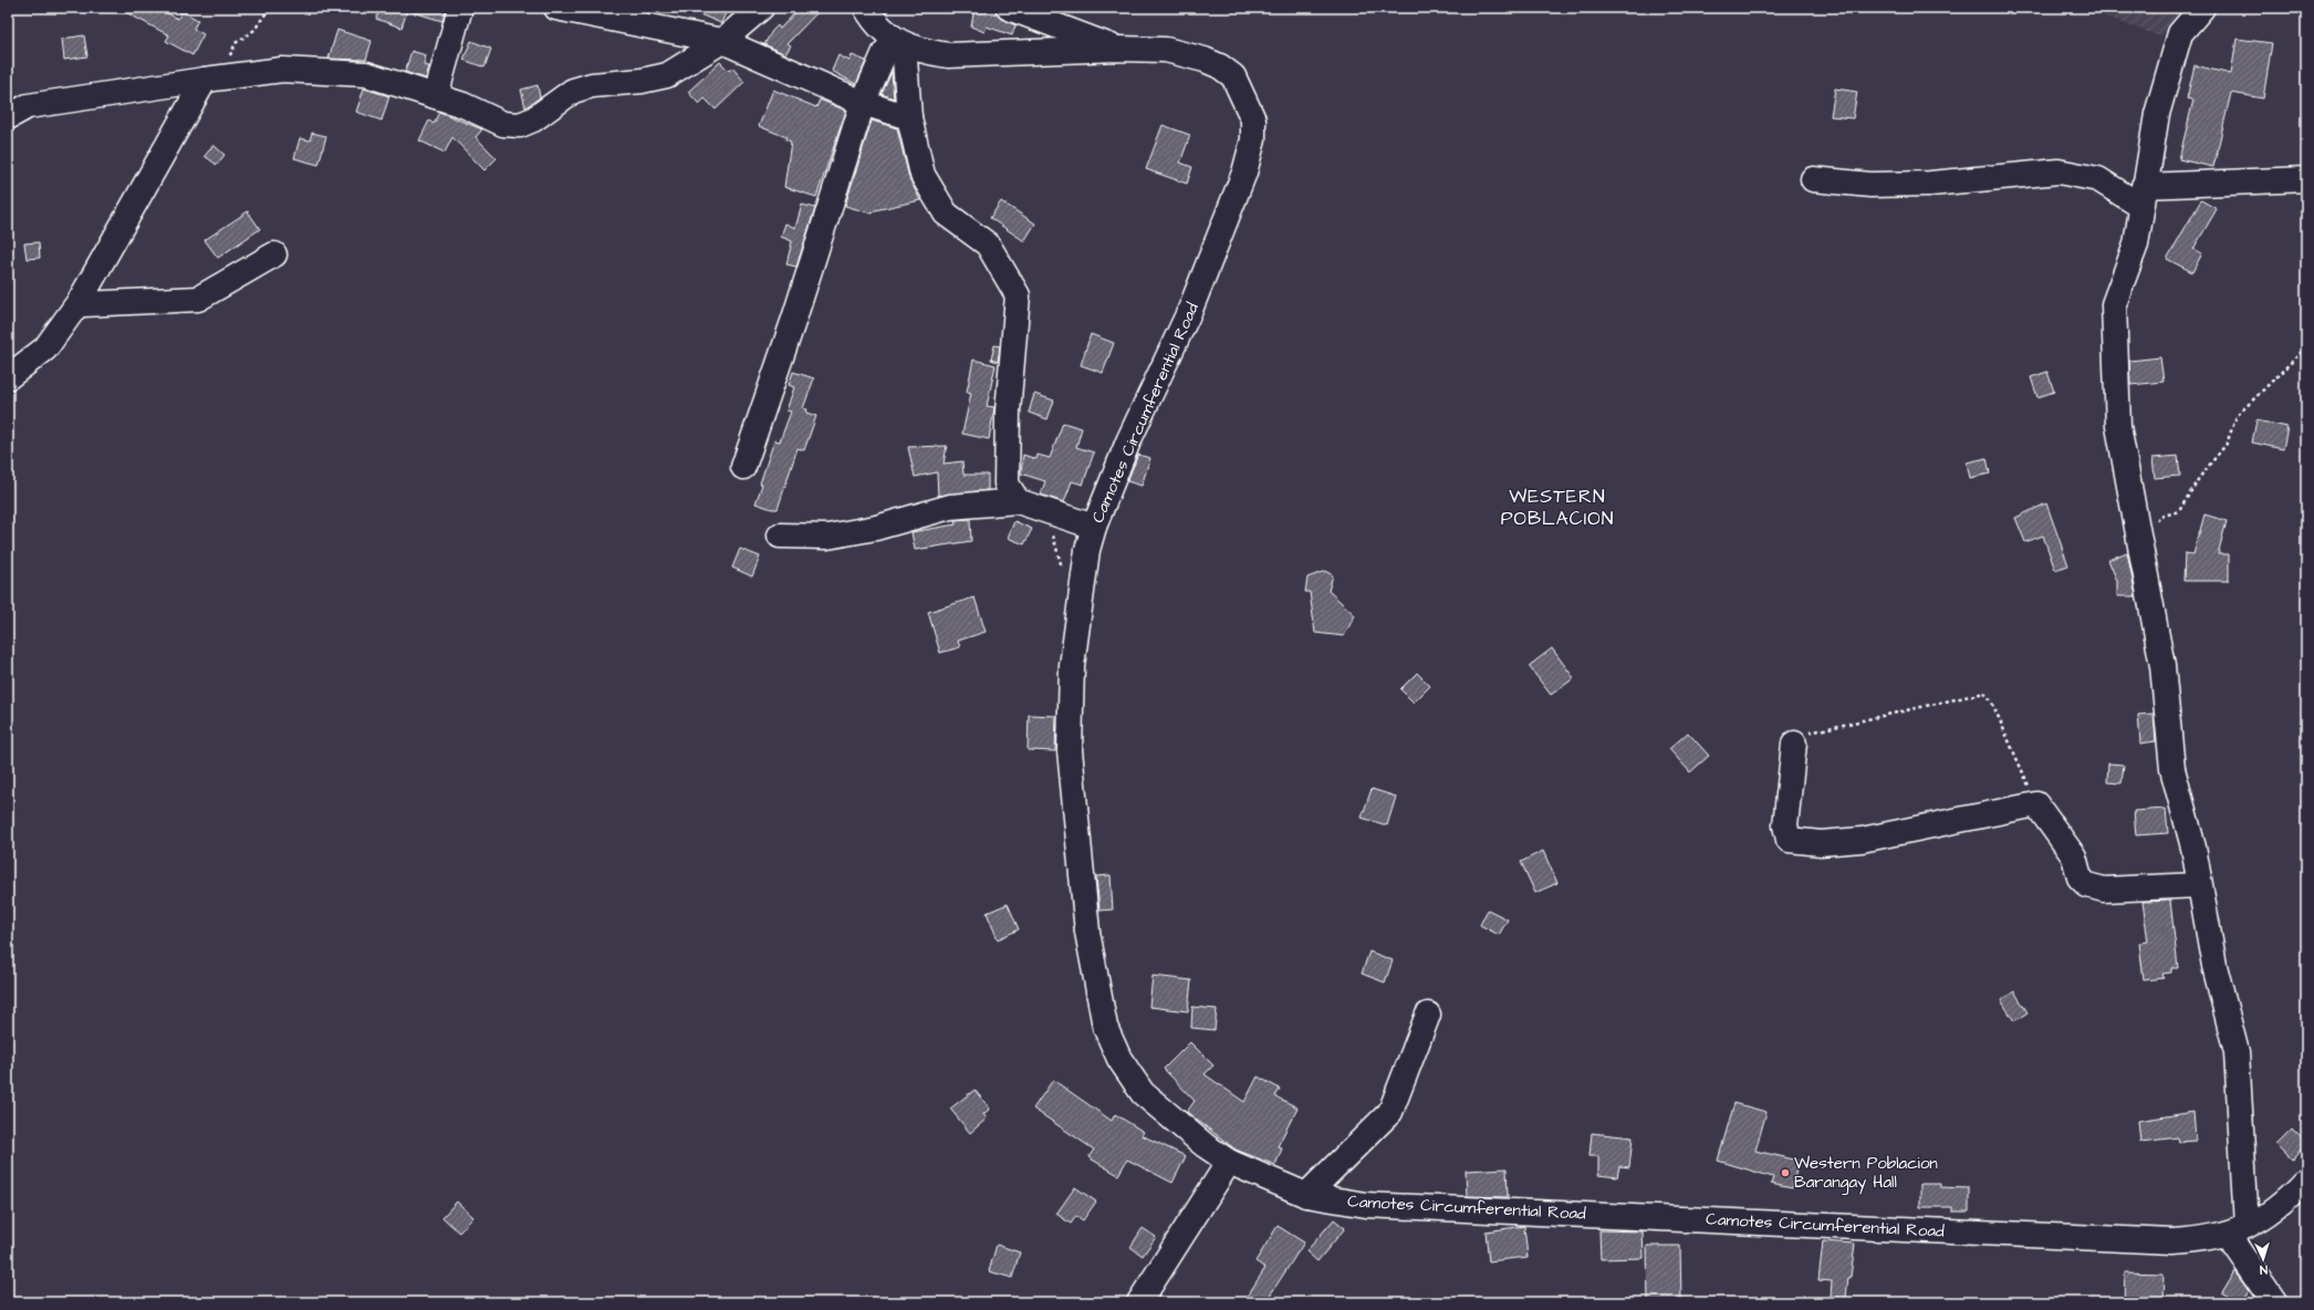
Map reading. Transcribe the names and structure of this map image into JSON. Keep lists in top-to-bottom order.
{
  "streets": {
    "street": ["Camotes Circumferential Road"]
  },
  "districts": ["WESTERN POBLACION"],
  "places": ["Western Poblacion Barangay Hall"],
  "north": "bottom"
}
